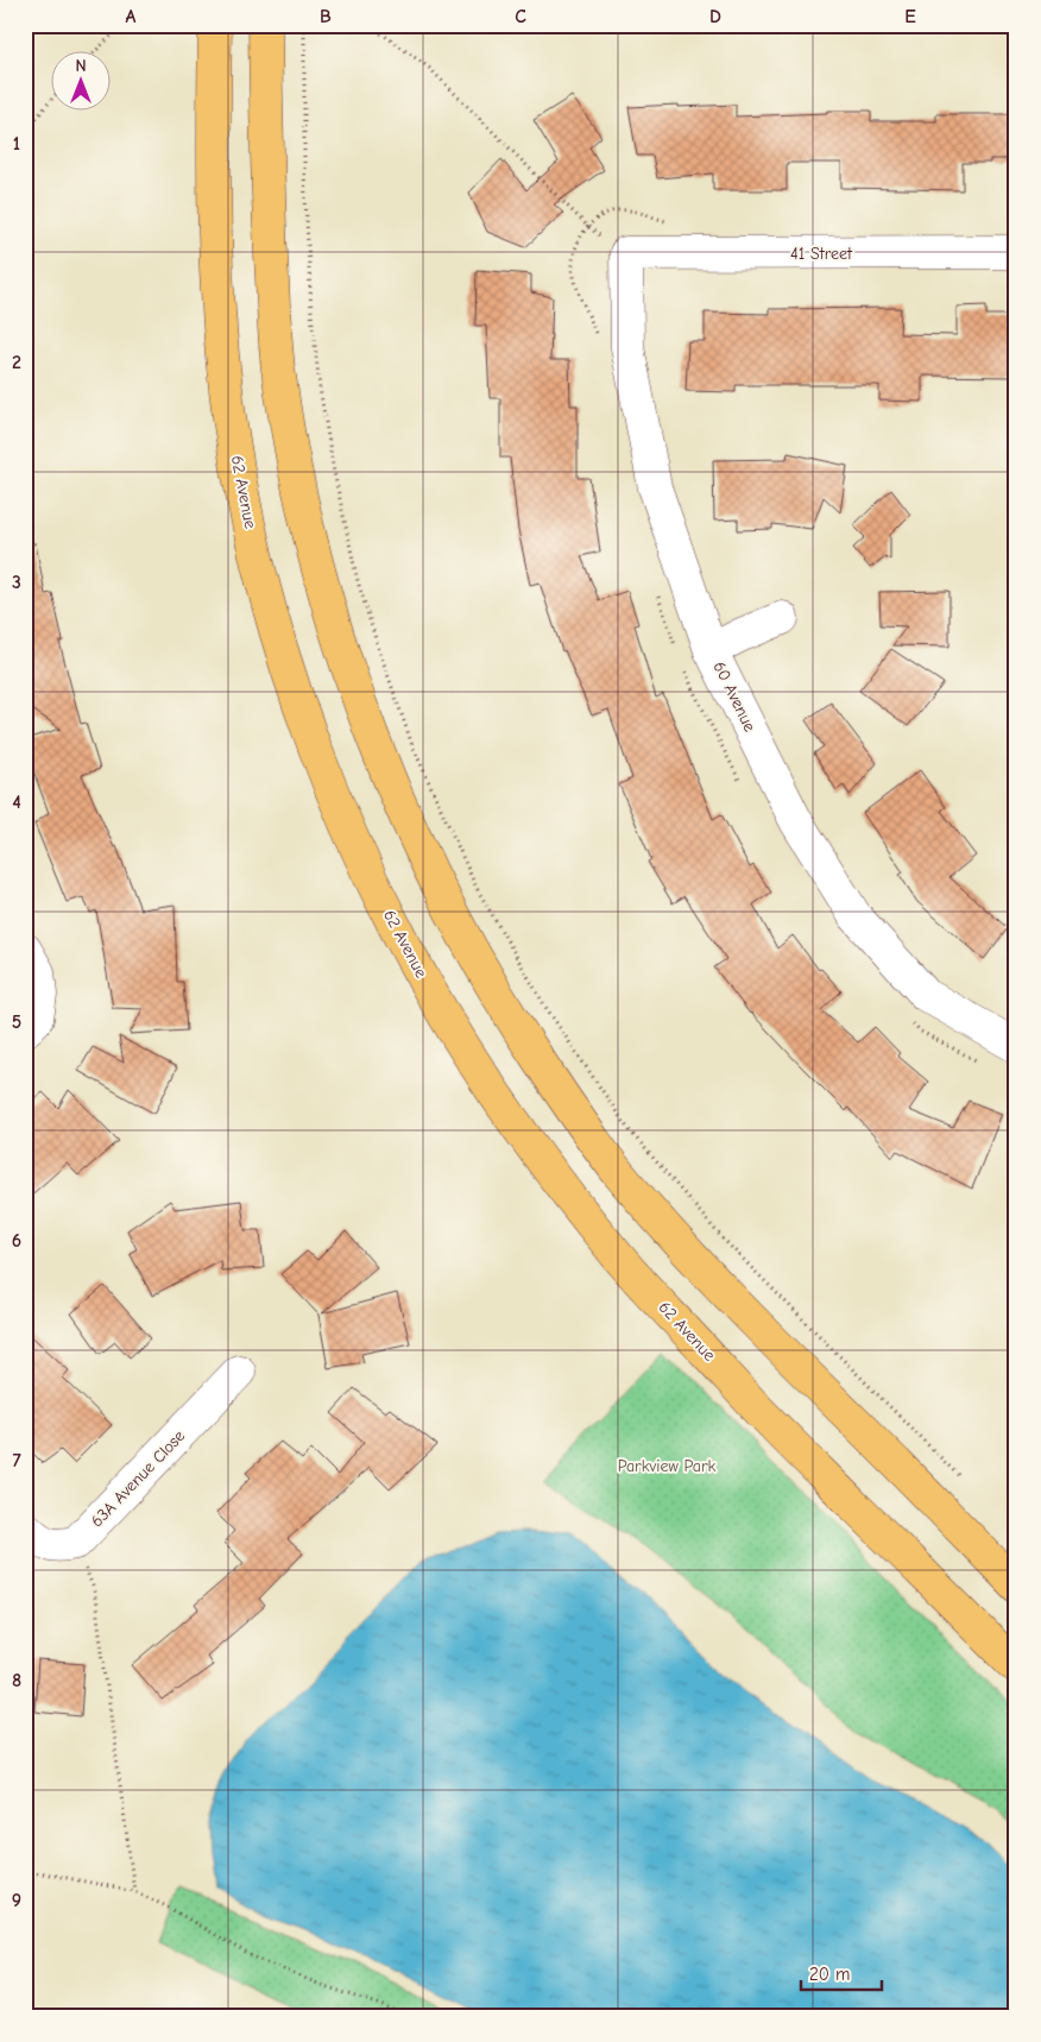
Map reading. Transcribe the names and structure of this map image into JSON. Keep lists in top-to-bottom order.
{
  "streets": {
    "main road": ["62 Avenue"],
    "street": ["41 Street", "60 Avenue", "63A Avenue Close"]
  },
  "crossings": [
    ["41 Street", "60 Avenue"]
  ],
  "parks": ["Parkview Park"],
  "scale_bar": "20 m",
  "north": "top",
  "grid": {
    "columns": [
      "A",
      "B",
      "C",
      "D",
      "E"
    ],
    "rows": [
      "1",
      "2",
      "3",
      "4",
      "5",
      "6",
      "7",
      "8",
      "9"
    ]
  }
}
